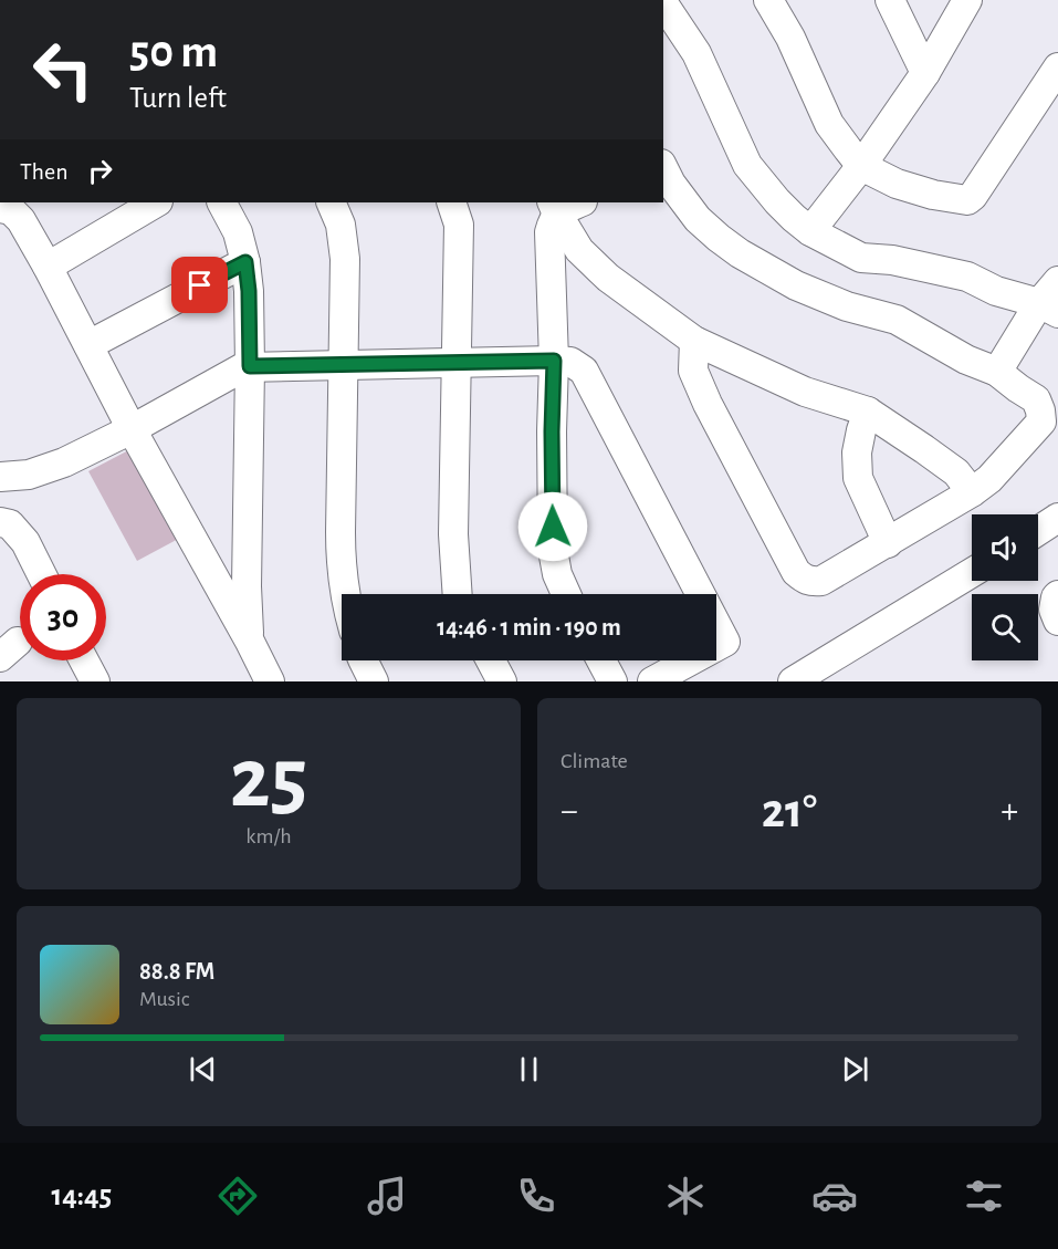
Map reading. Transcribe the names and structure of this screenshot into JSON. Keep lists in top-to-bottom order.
{
  "page": {
    "turn": ["50 m", "Turn left"],
    "then": "Then",
    "limit": "30",
    "trip": "14:46 · 1 min · 190 m",
    "tile": [
      ["25", "km/h"],
      "Climate"
    ],
    "heat": ["−", "21°", "+"],
    "song": ["88.8 FM", "Music"],
    "tabs": "14:45"
  }
}
